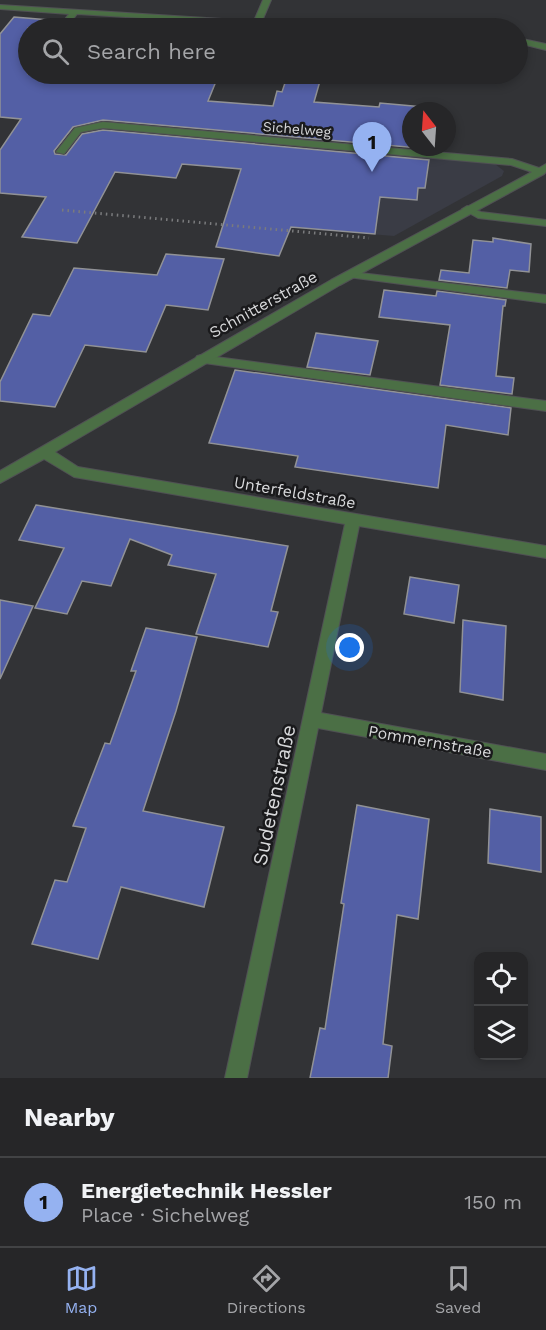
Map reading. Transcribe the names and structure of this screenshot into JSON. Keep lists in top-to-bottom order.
{
  "streets": {
    "street": [
      "Sichelweg",
      "Schnitterstraße",
      "Unterfeldstraße",
      "Pommernstraße",
      "Sudetenstraße"
    ]
  },
  "crossings": [
    ["Sichelweg", "Schnitterstraße"],
    ["Schnitterstraße", "Unterfeldstraße"],
    ["Unterfeldstraße", "Sudetenstraße"],
    ["Pommernstraße", "Sudetenstraße"]
  ],
  "north": "top",
  "page": {
    "search": "Search here",
    "pins": "1",
    "heading": "Nearby",
    "list": [
      {
        "mark": "1",
        "name": "Energietechnik Hessler",
        "note": "Place · Sichelweg",
        "value": "150 m"
      }
    ],
    "nav": ["Map", "Directions", "Saved"]
  }
}
